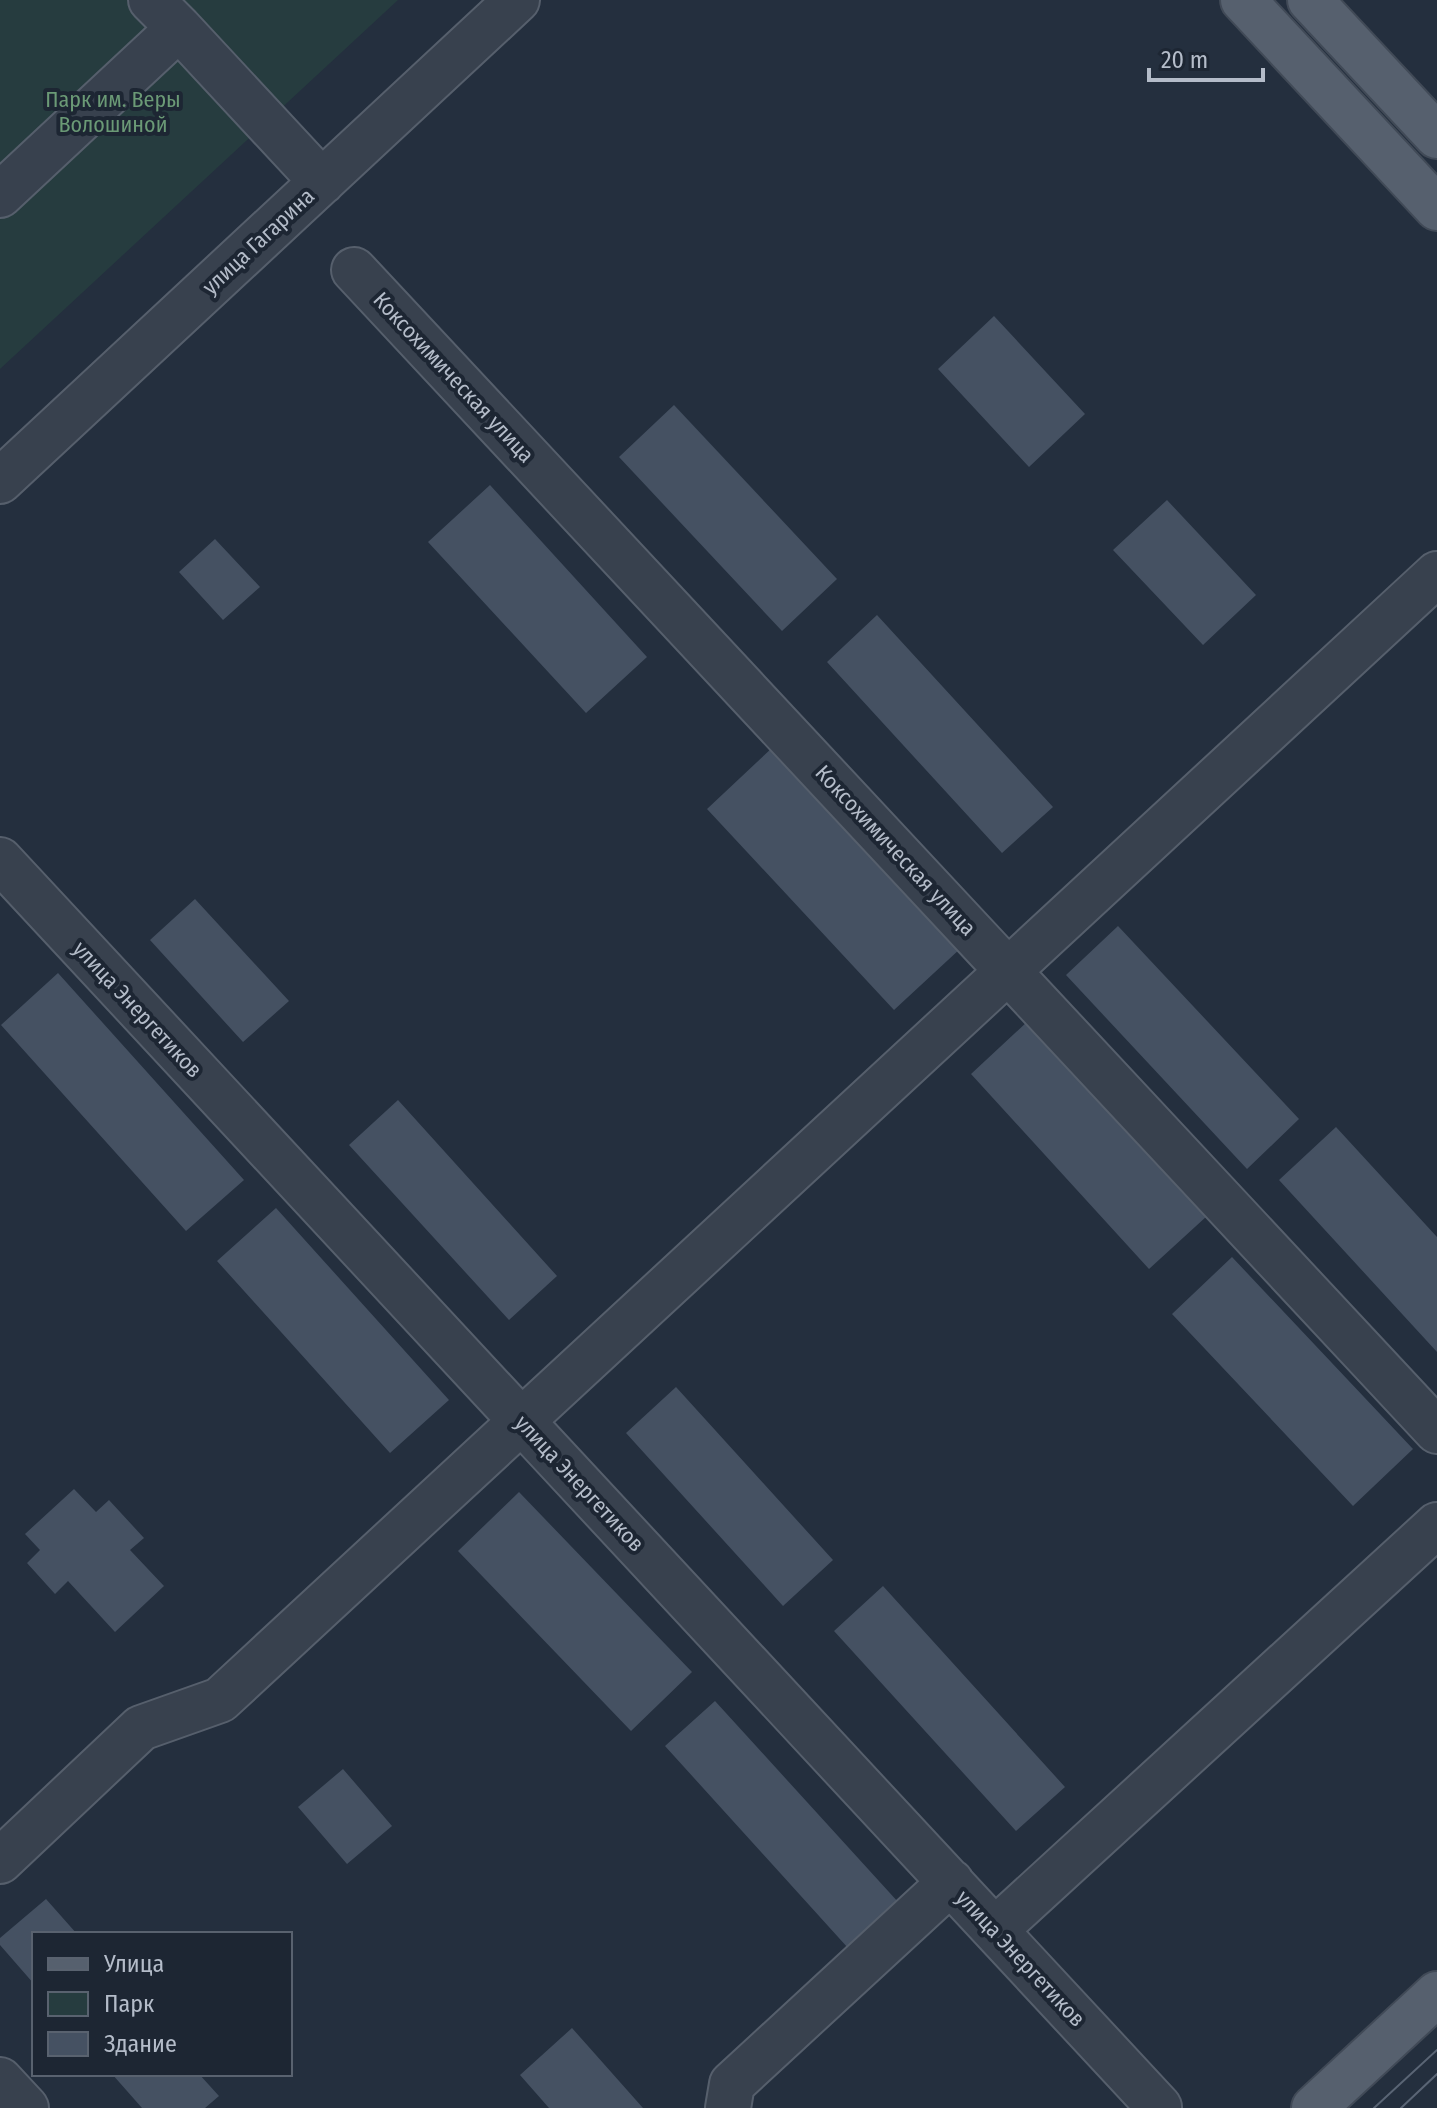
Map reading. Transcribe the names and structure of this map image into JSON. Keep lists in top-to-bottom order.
{
  "streets": {
    "street": ["улица Гагарина", "Коксохимическая улица", "улица Энергетиков"]
  },
  "parks": ["Парк им. Веры Волошиной"],
  "legend": ["Улица", "Парк", "Здание"],
  "scale_bar": "20 m"
}
